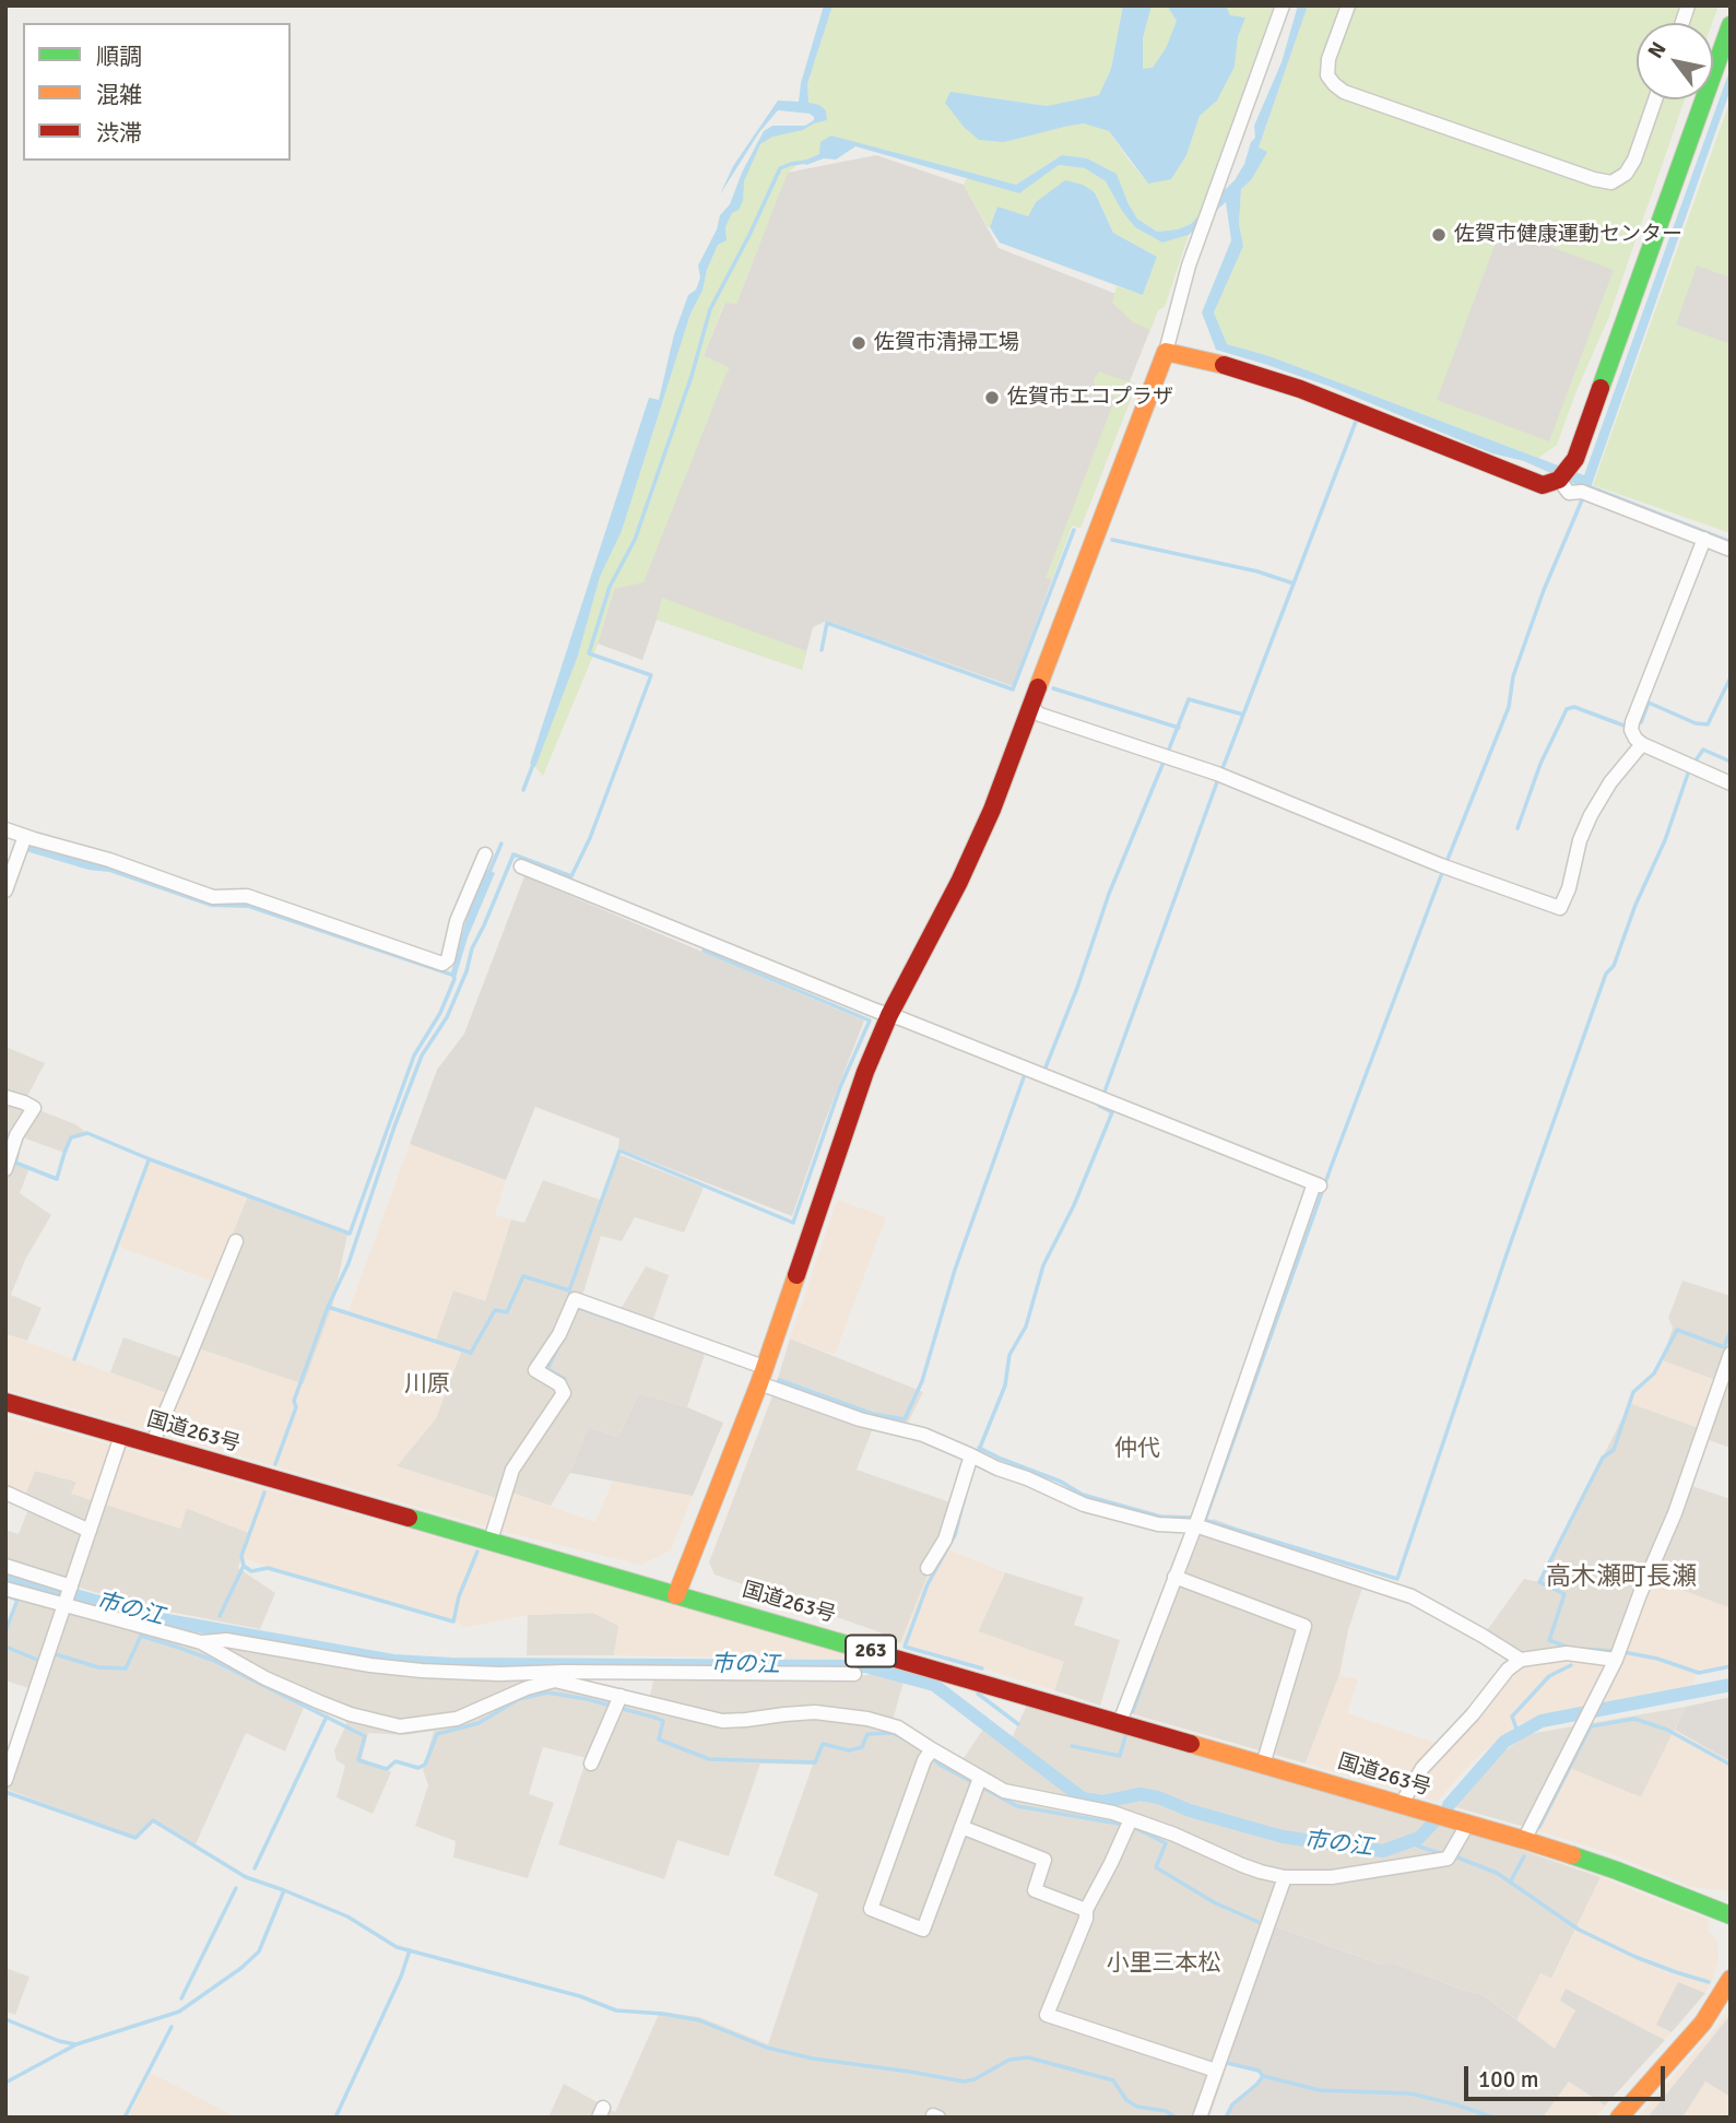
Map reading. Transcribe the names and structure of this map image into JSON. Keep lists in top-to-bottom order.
{
  "streets": {
    "main road": ["国道263号", "263"]
  },
  "districts": [
    "川原",
    "仲代",
    "高木瀬町長瀬",
    "小里三本松"
  ],
  "water": ["市の江"],
  "places": ["佐賀市健康運動センター", "佐賀市清掃工場", "佐賀市エコプラザ"],
  "legend": ["順調", "混雑", "渋滞"],
  "scale_bar": "100 m",
  "north": "top left"
}
